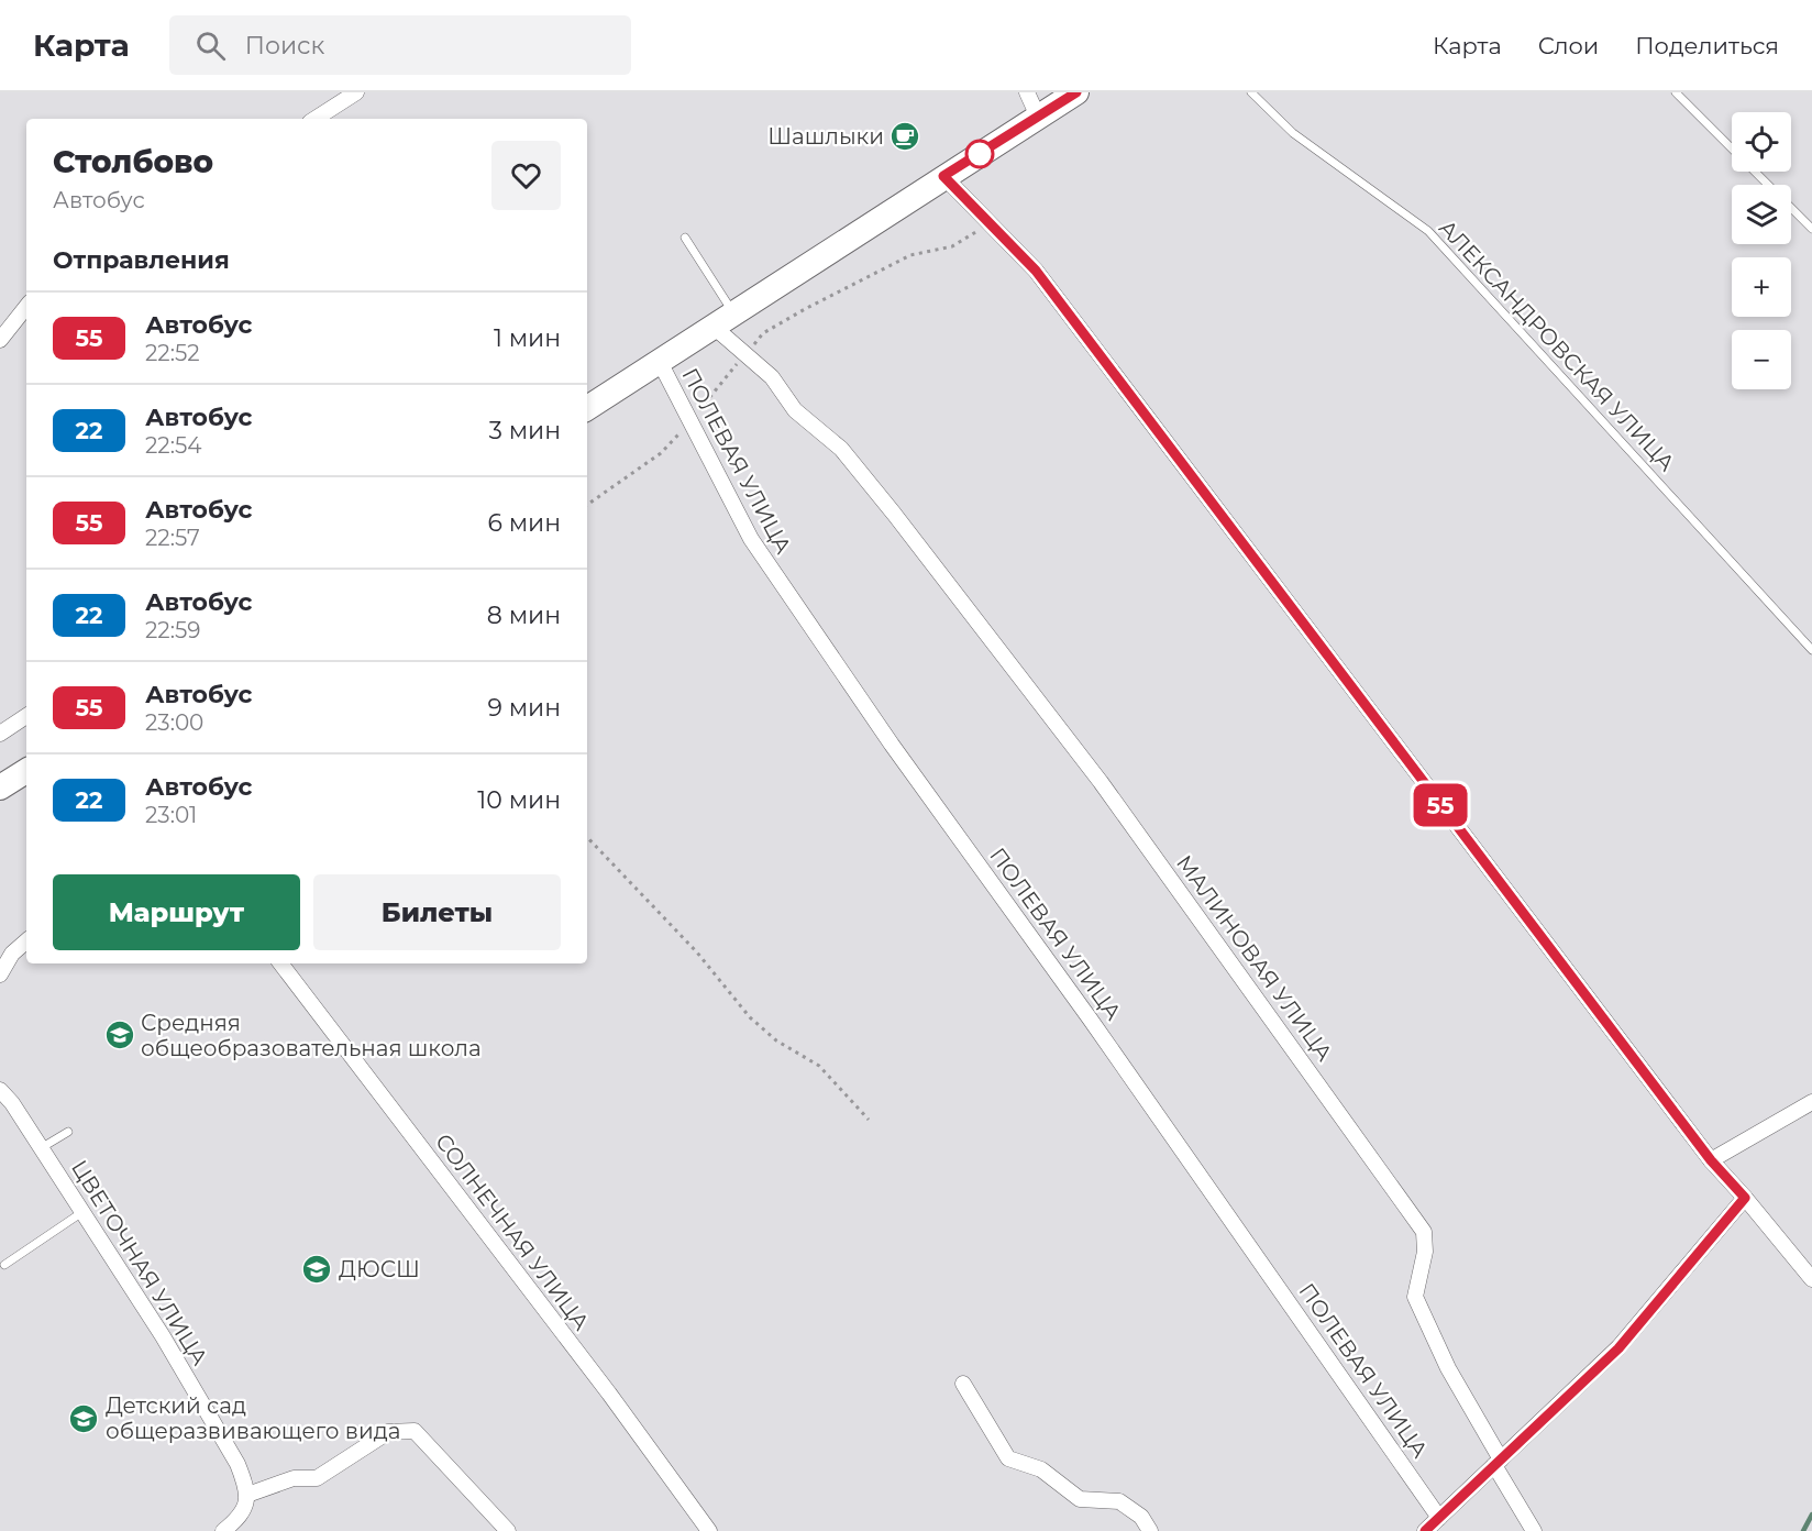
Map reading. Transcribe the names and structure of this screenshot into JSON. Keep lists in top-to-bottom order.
{
  "streets": {
    "street": [
      "ПОЛЕВАЯ УЛИЦА",
      "МАЛИНОВАЯ УЛИЦА",
      "СОЛНЕЧНАЯ УЛИЦА",
      "ЦВЕТОЧНАЯ УЛИЦА"
    ],
    "lane": ["АЛЕКСАНДРОВСКАЯ УЛИЦА"]
  },
  "places": {
    "cafe": ["Шашлыки"],
    "school or university": ["Средняя общеобразовательная школа", "ДЮСШ", "Детский сад общеразвивающего вида"]
  },
  "lines": ["bus line 55"],
  "page": {
    "header": "Карта",
    "search": "Поиск",
    "nav": ["Карта", "Слои", "Поделиться"],
    "on_map": "55",
    "map_buttons": ["+", "−"],
    "heading": [
      ["Столбово", "Автобус"],
      "Отправления"
    ],
    "list": [
      {
        "mark": "55",
        "name": "Автобус",
        "note": "22:52",
        "value": "1 мин"
      },
      {
        "mark": "22",
        "name": "Автобус",
        "note": "22:54",
        "value": "3 мин"
      },
      {
        "mark": "55",
        "name": "Автобус",
        "note": "22:57",
        "value": "6 мин"
      },
      {
        "mark": "22",
        "name": "Автобус",
        "note": "22:59",
        "value": "8 мин"
      },
      {
        "mark": "55",
        "name": "Автобус",
        "note": "23:00",
        "value": "9 мин"
      },
      {
        "mark": "22",
        "name": "Автобус",
        "note": "23:01",
        "value": "10 мин"
      }
    ],
    "buttons": ["Маршрут", "Билеты"]
  }
}
